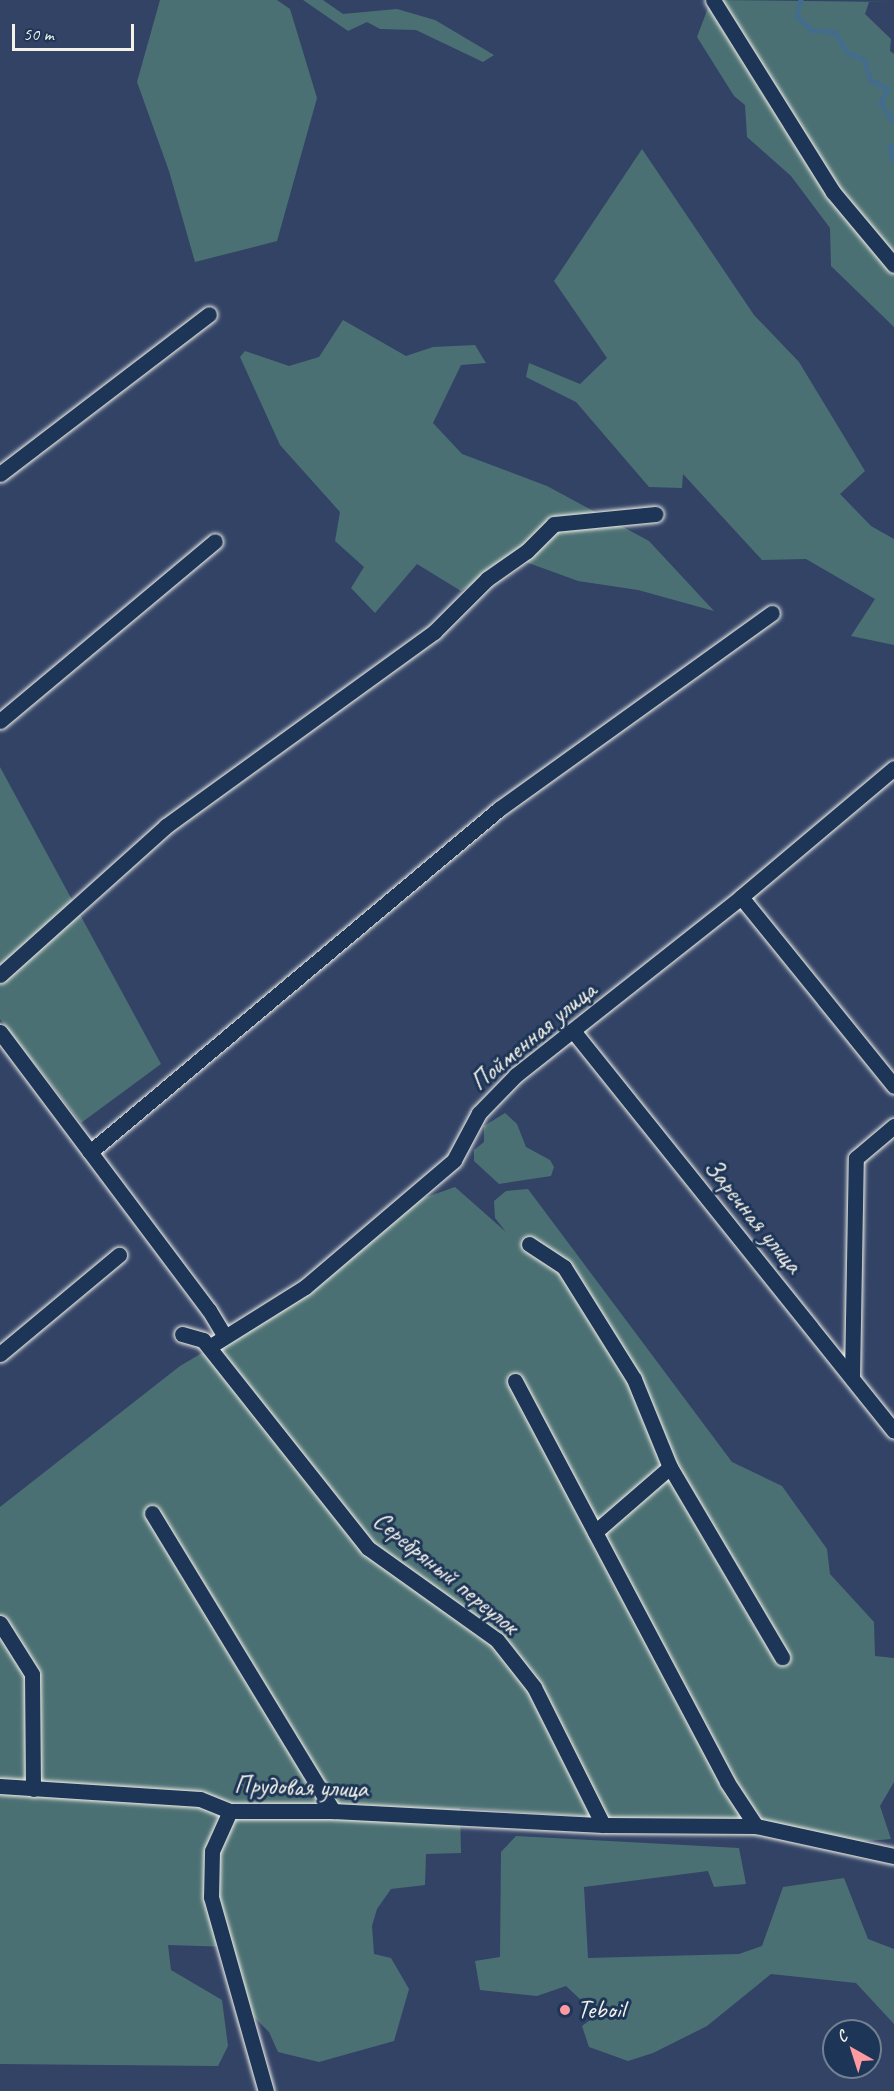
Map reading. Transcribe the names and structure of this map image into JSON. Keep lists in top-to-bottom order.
{
  "streets": {
    "street": [
      "Пойменная улица",
      "Заречная улица",
      "Серебряный переулок",
      "Прудовая улица"
    ]
  },
  "crossings": [
    ["Пойменная улица", "Заречная улица"],
    ["Пойменная улица", "Серебряный переулок"],
    ["Серебряный переулок", "Прудовая улица"]
  ],
  "places": ["Teboil"],
  "scale_bar": "50 m",
  "north": "top left"
}
